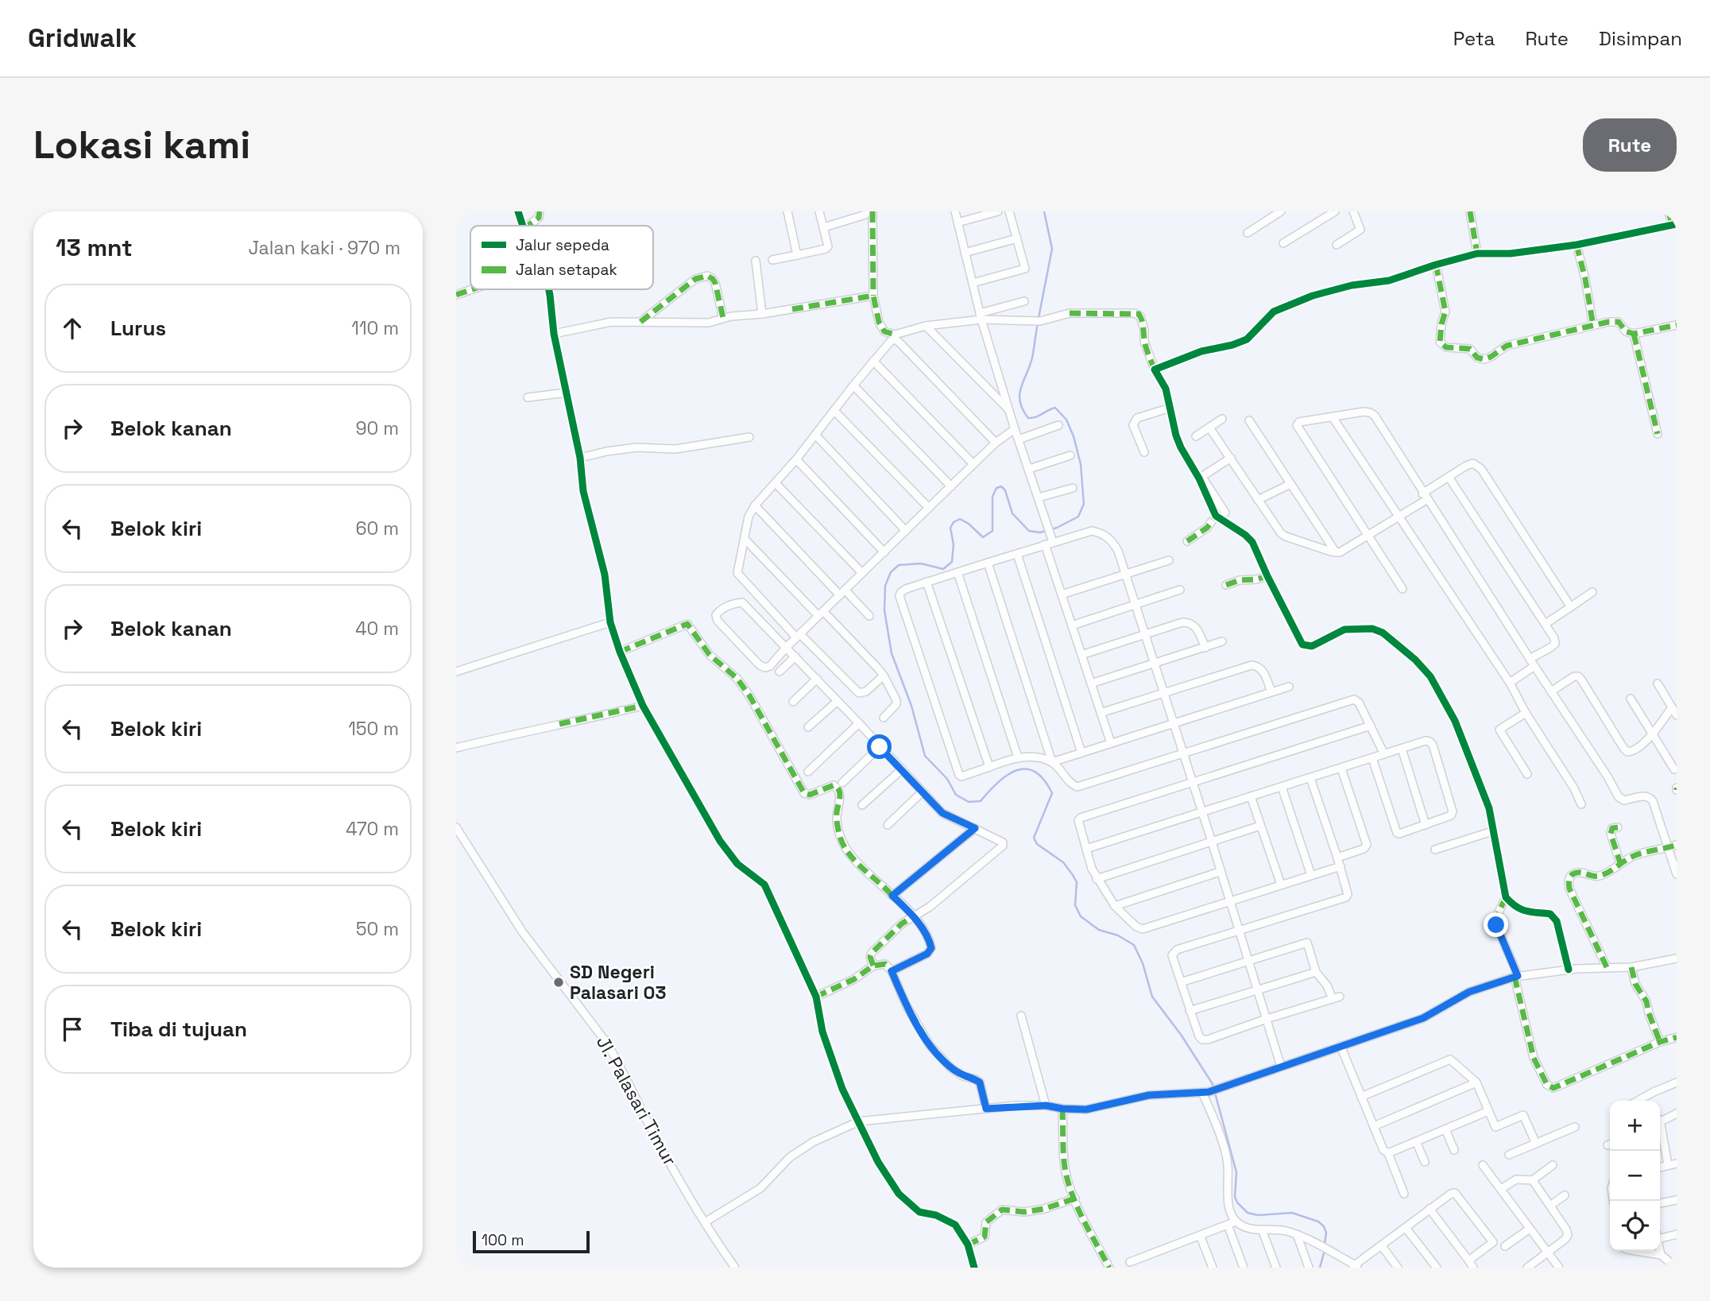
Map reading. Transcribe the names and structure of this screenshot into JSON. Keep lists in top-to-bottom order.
{
  "streets": {
    "street": ["Jl. Palasari Timur"]
  },
  "places": ["SD Negeri Palasari 03"],
  "legend": ["Jalur sepeda", "Jalan setapak"],
  "scale_bar": "100 m",
  "page": {
    "header": "Gridwalk",
    "nav": ["Peta", "Rute", "Disimpan"],
    "buttons": "Rute",
    "title": "Lokasi kami",
    "heading": ["13 mnt", "Jalan kaki · 970 m"],
    "list": [
      ["Lurus", "110 m"],
      ["Belok kanan", "90 m"],
      ["Belok kiri", "60 m"],
      ["Belok kanan", "40 m"],
      ["Belok kiri", "150 m"],
      ["Belok kiri", "470 m"],
      ["Belok kiri", "50 m"],
      "Tiba di tujuan"
    ],
    "map_buttons": ["+", "−"],
    "scale": "100 m"
  }
}
